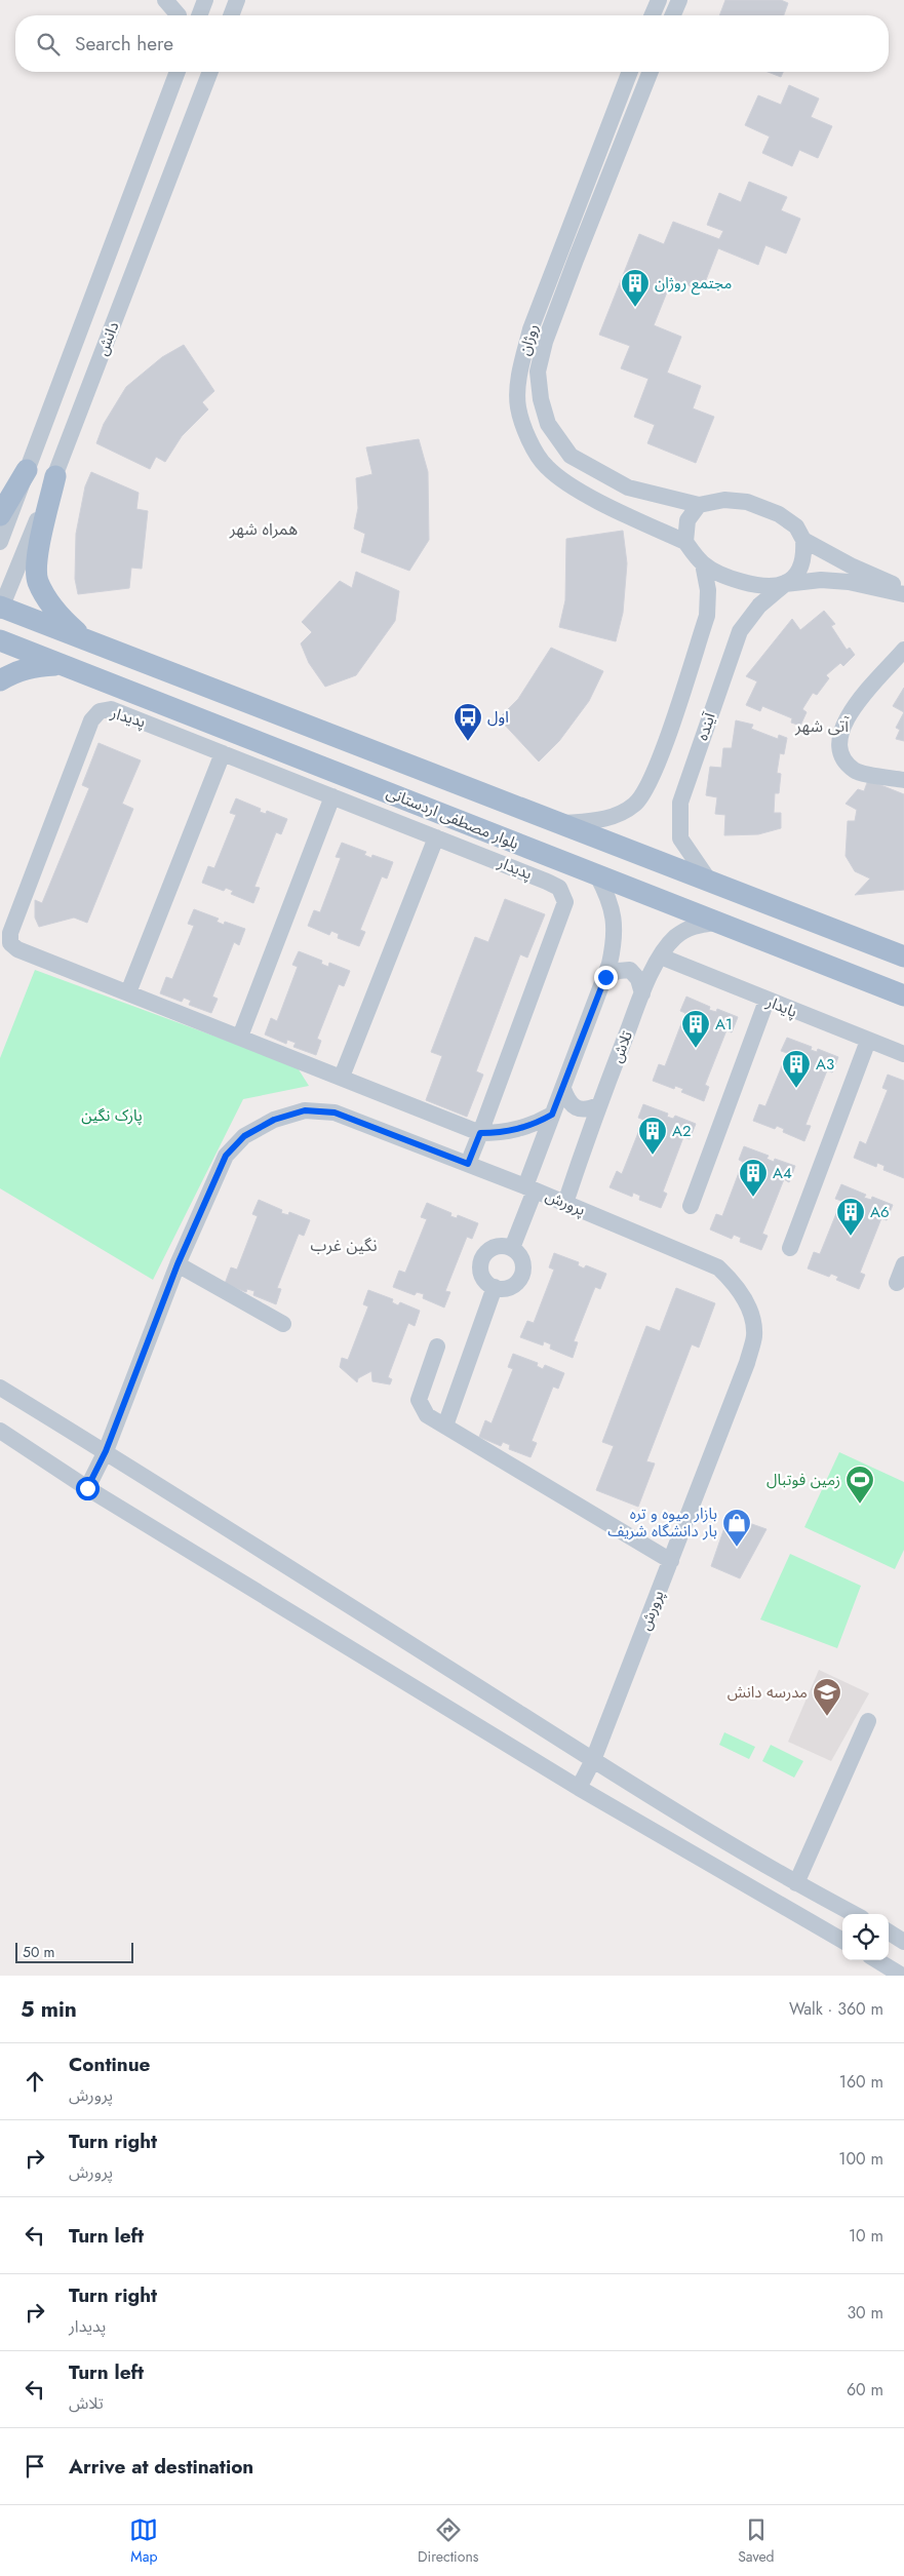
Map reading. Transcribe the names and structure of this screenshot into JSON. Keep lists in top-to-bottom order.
{
  "streets": {
    "main road": ["بلوار مصطفی اردستانی"],
    "street": [
      "دانش",
      "روژان",
      "پدیدار",
      "آینده",
      "پایدار",
      "تلاش",
      "پرورش"
    ]
  },
  "crossings": [
    ["روژان", "آینده"],
    ["بلوار مصطفی اردستانی", "تلاش"],
    ["پایدار", "تلاش"],
    ["تلاش", "پرورش"]
  ],
  "districts": ["همراه شهر", "آتی شهر", "نگین غرب"],
  "parks": ["پارک نگین"],
  "places": {
    "building": [
      "مجتمع روژان",
      "A1",
      "A3",
      "A2",
      "A4",
      "A6"
    ],
    "bus stop": ["اول"],
    "sports": ["زمین فوتبال"],
    "shop": ["بازار میوه و تره بار دانشگاه شریف"],
    "school or university": ["مدرسه دانش"]
  },
  "scale_bar": "50 m",
  "page": {
    "search": "Search here",
    "scale": "50 m",
    "heading": ["5 min", "Walk · 360 m"],
    "list": [
      ["Continue", "پرورش", "160 m"],
      ["Turn right", "پرورش", "100 m"],
      ["Turn left", "10 m"],
      ["Turn right", "پدیدار", "30 m"],
      ["Turn left", "تلاش", "60 m"],
      "Arrive at destination"
    ],
    "nav": ["Map", "Directions", "Saved"]
  }
}
